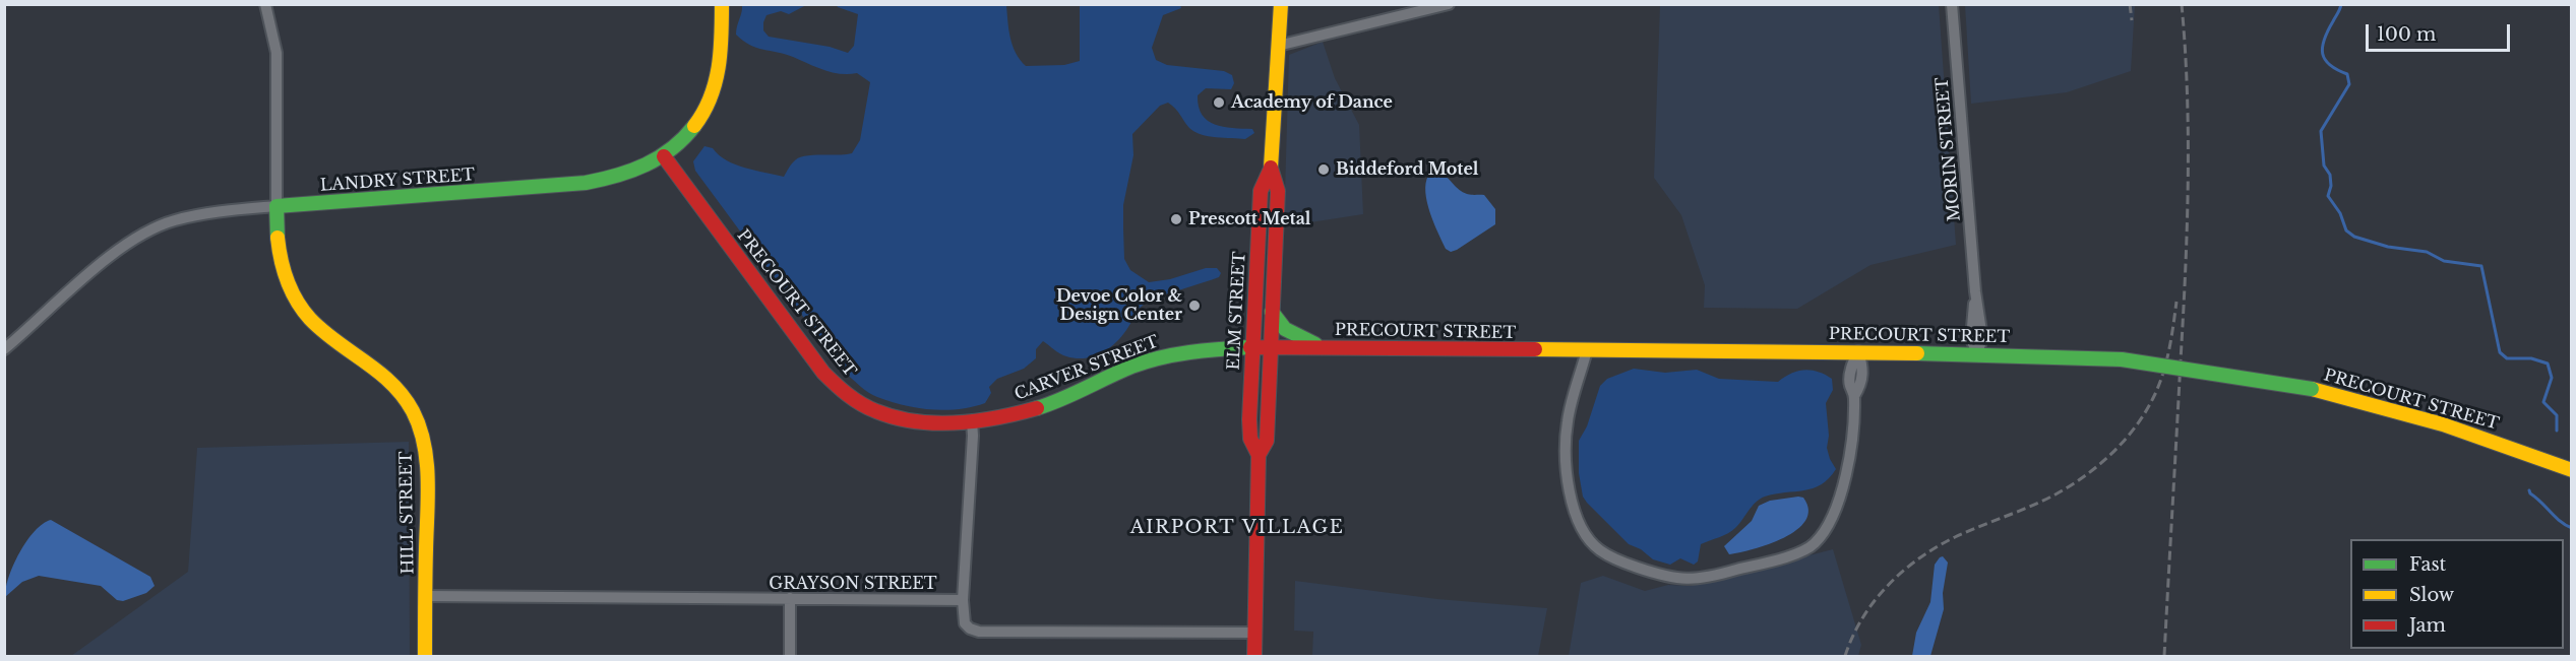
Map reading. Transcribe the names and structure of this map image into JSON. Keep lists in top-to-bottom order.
{
  "streets": {
    "main road": [
      "LANDRY STREET",
      "PRECOURT STREET",
      "ELM STREET",
      "CARVER STREET",
      "HILL STREET"
    ],
    "street": ["MORIN STREET", "GRAYSON STREET"]
  },
  "crossings": [
    ["MORIN STREET", "PRECOURT STREET"],
    ["LANDRY STREET", "PRECOURT STREET"],
    ["LANDRY STREET", "HILL STREET"],
    ["PRECOURT STREET", "ELM STREET"],
    ["PRECOURT STREET", "CARVER STREET"],
    ["ELM STREET", "CARVER STREET"],
    ["HILL STREET", "GRAYSON STREET"]
  ],
  "districts": ["AIRPORT VILLAGE"],
  "places": [
    "Academy of Dance",
    "Biddeford Motel",
    "Prescott Metal",
    "Devoe Color & Design Center"
  ],
  "legend": ["Fast", "Slow", "Jam"],
  "scale_bar": "100 m"
}
